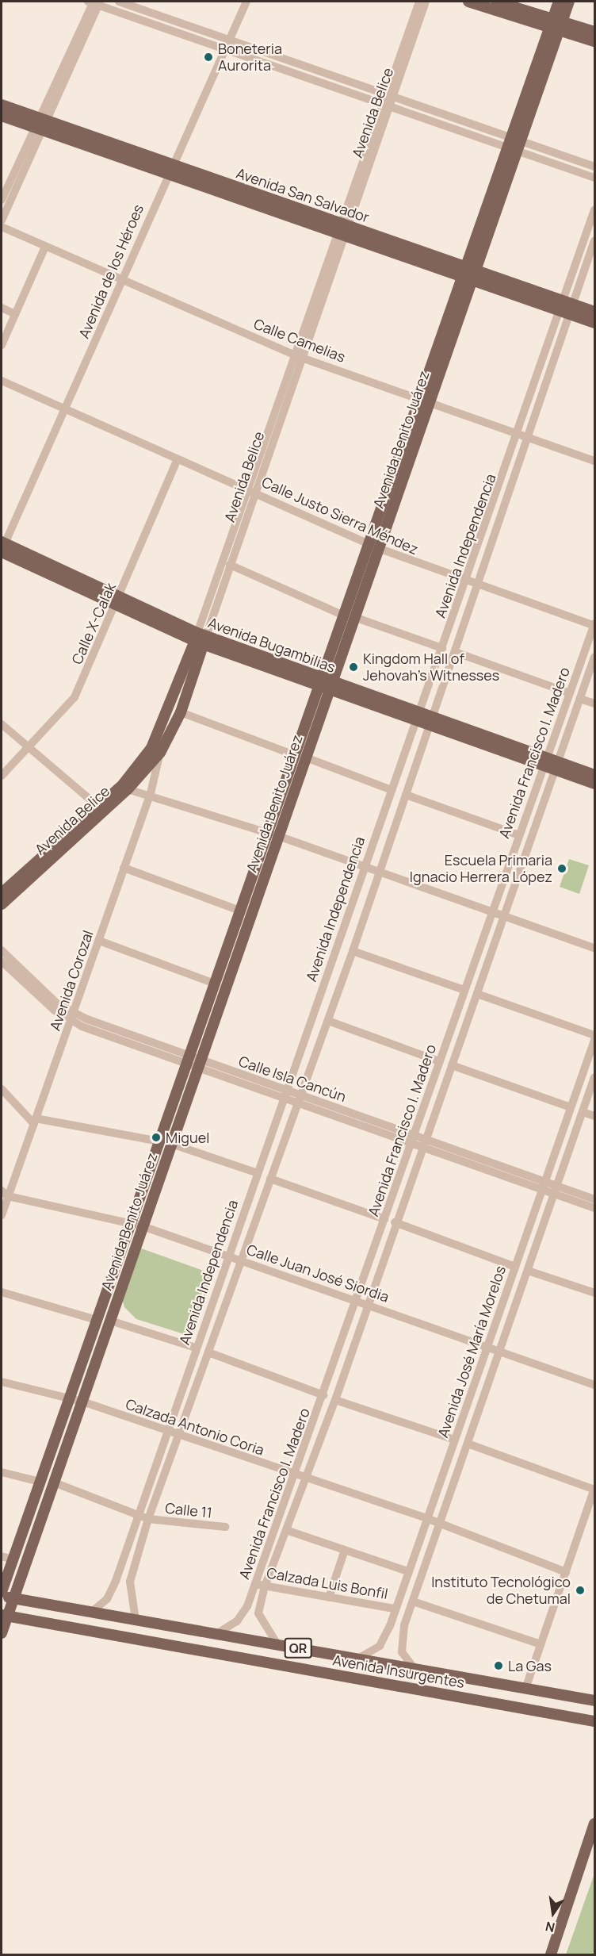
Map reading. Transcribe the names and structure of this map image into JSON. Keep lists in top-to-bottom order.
{
  "streets": {
    "main road": [
      "Avenida Belice",
      "Avenida San Salvador",
      "Avenida Benito Juárez",
      "Avenida Bugambilias",
      "QR",
      "Avenida Insurgentes"
    ],
    "street": [
      "Avenida de los Héroes",
      "Calle Camelias",
      "Calle Justo Sierra Méndez",
      "Avenida Independencia",
      "Calle X-Calak",
      "Avenida Francisco I. Madero",
      "Avenida Corozal",
      "Calle Isla Cancún",
      "Calle Juan José Siordia",
      "Avenida José María Morelos",
      "Calzada Antonio Coria",
      "Calle 11",
      "Calzada Luis Bonfil"
    ]
  },
  "crossings": [
    ["Avenida Belice", "Avenida San Salvador"],
    ["Avenida Belice", "Calle Camelias"],
    ["Avenida Belice", "Calle Justo Sierra Méndez"],
    ["Avenida Belice", "Avenida Bugambilias"],
    ["Avenida Belice", "Avenida Corozal"],
    ["Avenida San Salvador", "Avenida de los Héroes"],
    ["Avenida San Salvador", "Avenida Benito Juárez"],
    ["Avenida San Salvador", "Avenida Independencia"],
    ["Avenida de los Héroes", "Calle Camelias"],
    ["Avenida de los Héroes", "Calle Justo Sierra Méndez"],
    ["Avenida de los Héroes", "Avenida Bugambilias"],
    ["Calle Camelias", "Avenida Benito Juárez"],
    ["Calle Camelias", "Avenida Independencia"],
    ["Avenida Benito Juárez", "Calle Justo Sierra Méndez"],
    ["Avenida Benito Juárez", "Avenida Bugambilias"],
    ["Avenida Benito Juárez", "Calle Isla Cancún"],
    ["Avenida Benito Juárez", "Calle Juan José Siordia"],
    ["Avenida Benito Juárez", "Calzada Antonio Coria"],
    ["Avenida Benito Juárez", "Avenida Insurgentes"],
    ["Calle Justo Sierra Méndez", "Avenida Independencia"],
    ["Calle Justo Sierra Méndez", "Calle X-Calak"],
    ["Calle Justo Sierra Méndez", "Avenida Francisco I. Madero"],
    ["Avenida Independencia", "Avenida Bugambilias"],
    ["Avenida Independencia", "Calle Isla Cancún"],
    ["Avenida Independencia", "Calle Juan José Siordia"],
    ["Avenida Independencia", "Calzada Antonio Coria"],
    ["Avenida Independencia", "Calle 11"],
    ["Avenida Independencia", "Avenida Insurgentes"],
    ["Calle X-Calak", "Avenida Bugambilias"],
    ["Avenida Bugambilias", "Avenida Francisco I. Madero"],
    ["Avenida Francisco I. Madero", "Calle Isla Cancún"],
    ["Avenida Francisco I. Madero", "Calle Juan José Siordia"],
    ["Avenida Francisco I. Madero", "Calzada Antonio Coria"],
    ["Avenida Francisco I. Madero", "Calzada Luis Bonfil"],
    ["Avenida Francisco I. Madero", "Avenida Insurgentes"],
    ["Avenida Corozal", "Calle Isla Cancún"],
    ["Avenida Corozal", "Calle Juan José Siordia"],
    ["Calle Isla Cancún", "Avenida José María Morelos"],
    ["Calle Juan José Siordia", "Avenida José María Morelos"],
    ["Avenida José María Morelos", "Calzada Antonio Coria"],
    ["Avenida José María Morelos", "Calzada Luis Bonfil"],
    ["Avenida José María Morelos", "Avenida Insurgentes"]
  ],
  "places": [
    "Boneteria Aurorita",
    "Kingdom Hall of Jehovah's Witnesses",
    "Escuela Primaria Ignacio Herrera López",
    "Miguel",
    "Instituto Tecnológico de Chetumal",
    "La Gas"
  ],
  "north": "bottom"
}
